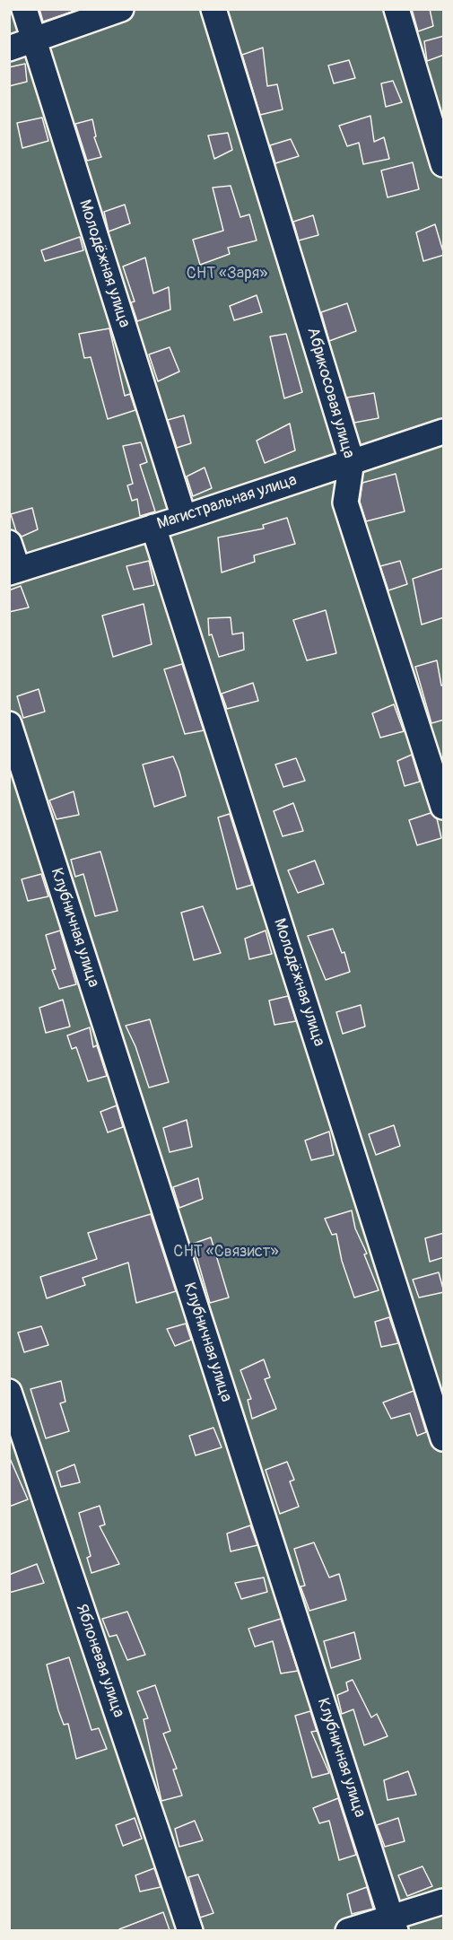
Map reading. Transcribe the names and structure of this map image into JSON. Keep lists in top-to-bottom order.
{
  "streets": {
    "street": [
      "Молодёжная улица",
      "Абрикосовая улица",
      "Магистральная улица",
      "Клубничная улица",
      "Яблоневая улица"
    ]
  },
  "crossings": [
    ["Молодёжная улица", "Магистральная улица"],
    ["Абрикосовая улица", "Магистральная улица"]
  ],
  "parks": ["СНТ «Заря»", "СНТ «Связист»"]
}
